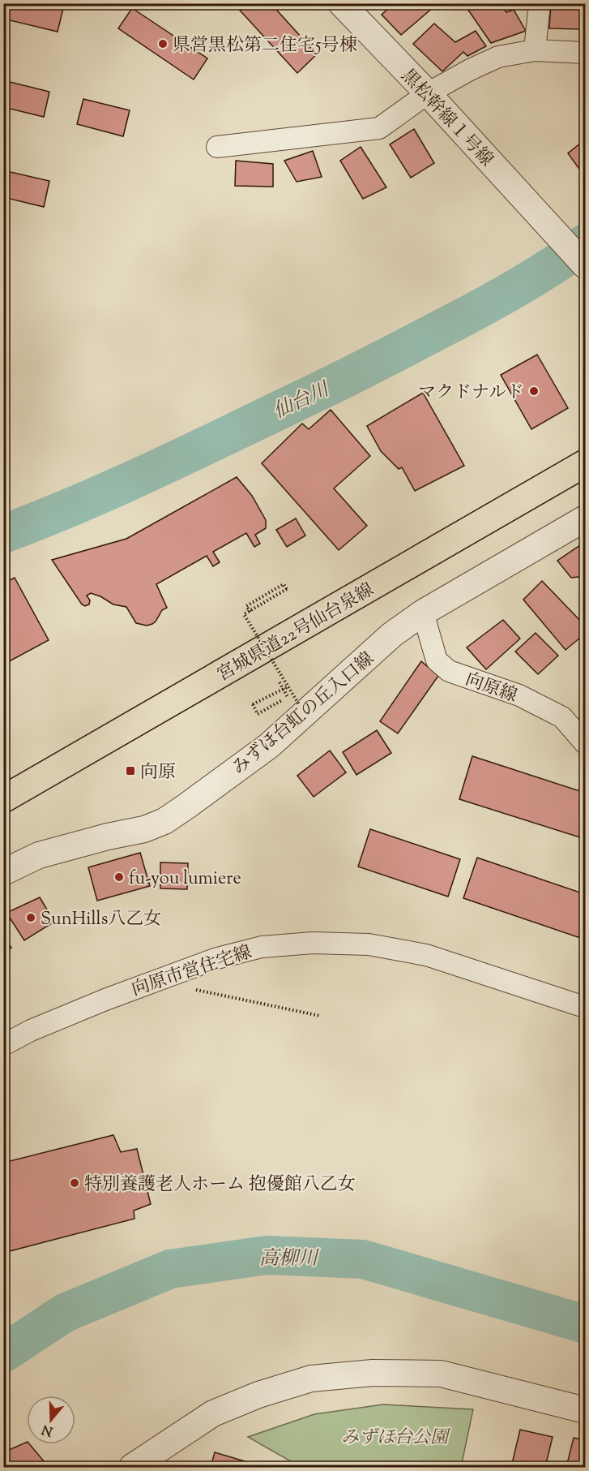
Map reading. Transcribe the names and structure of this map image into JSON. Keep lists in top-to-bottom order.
{
  "streets": {
    "main road": ["宮城県道22号仙台泉線"],
    "street": [
      "黒松幹線１号線",
      "向原線",
      "みずほ台虹の丘入口線",
      "向原市営住宅線"
    ]
  },
  "crossings": [
    ["向原線", "みずほ台虹の丘入口線"]
  ],
  "water": ["仙台川", "高柳川"],
  "parks": ["みずほ台公園"],
  "places": {
    "other": [
      "県営黒松第二住宅5号棟",
      "マクドナルド",
      "fu-you lumiere",
      "SunHills八乙女",
      "特別養護老人ホーム 抱優館八乙女"
    ],
    "transit": ["向原"]
  },
  "north": "bottom"
}
